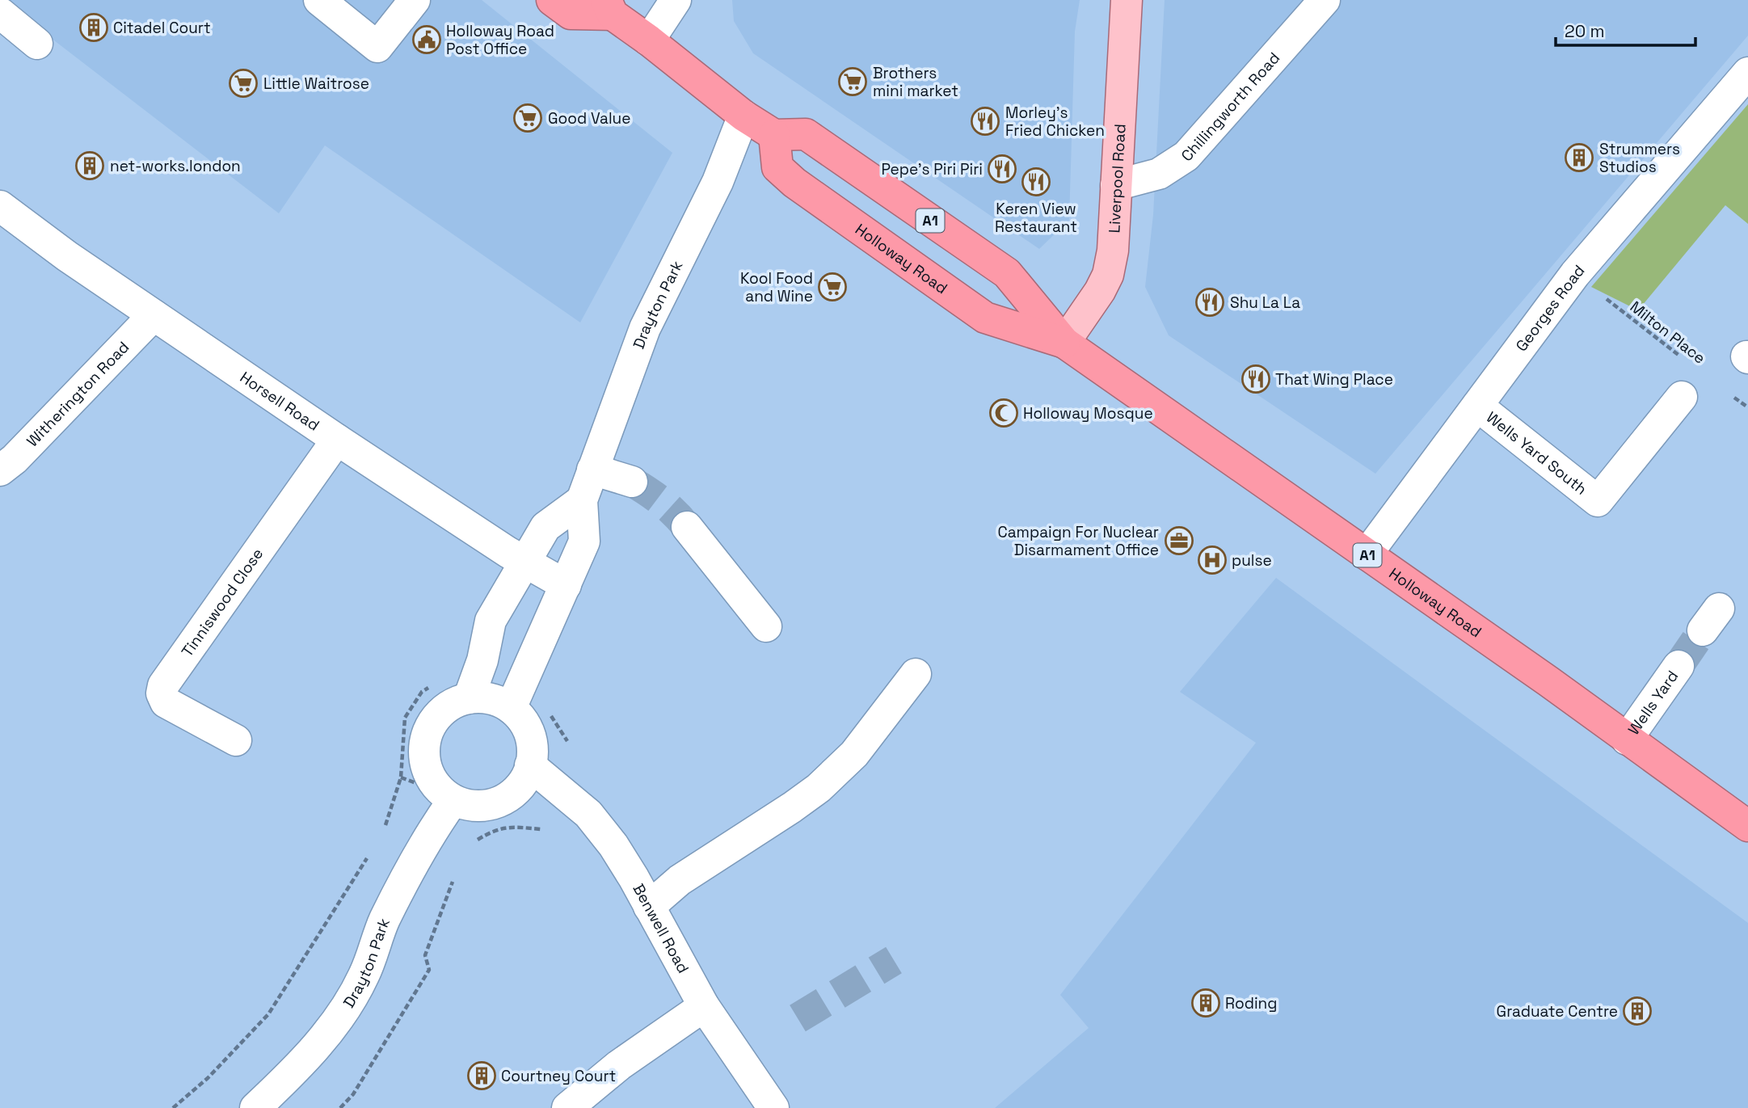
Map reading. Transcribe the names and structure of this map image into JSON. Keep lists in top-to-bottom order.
{
  "streets": {
    "highway": ["A1", "Holloway Road"],
    "main road": ["Liverpool Road"],
    "street": [
      "Chillingworth Road",
      "Drayton Park",
      "Georges Road",
      "Witherington Road",
      "Horsell Road",
      "Wells Yard South",
      "Tinniswood Close",
      "Wells Yard",
      "Benwell Road"
    ],
    "path": ["Milton Place"]
  },
  "crossings": [
    ["Chillingworth Road", "Liverpool Road"],
    ["Liverpool Road", "Holloway Road"],
    ["Holloway Road", "Georges Road"],
    ["Holloway Road", "Wells Yard"],
    ["Drayton Park", "Horsell Road"],
    ["Drayton Park", "Benwell Road"],
    ["Georges Road", "Milton Place"],
    ["Georges Road", "Wells Yard South"],
    ["Witherington Road", "Horsell Road"],
    ["Horsell Road", "Tinniswood Close"]
  ],
  "places": {
    "building": [
      "Citadel Court",
      "Strummers Studios",
      "net-works.london",
      "Roding",
      "Graduate Centre",
      "Courtney Court"
    ],
    "public building": ["Holloway Road Post Office"],
    "supermarket": [
      "Brothers mini market",
      "Little Waitrose",
      "Good Value",
      "Kool Food and Wine"
    ],
    "restaurant": [
      "Morley's Fried Chicken",
      "Pepe's Piri Piri",
      "Keren View Restaurant",
      "Shu La La",
      "That Wing Place"
    ],
    "mosque": ["Holloway Mosque"],
    "office": ["Campaign For Nuclear Disarmament Office"],
    "hospital": ["pulse"]
  },
  "scale_bar": "20 m"
}
